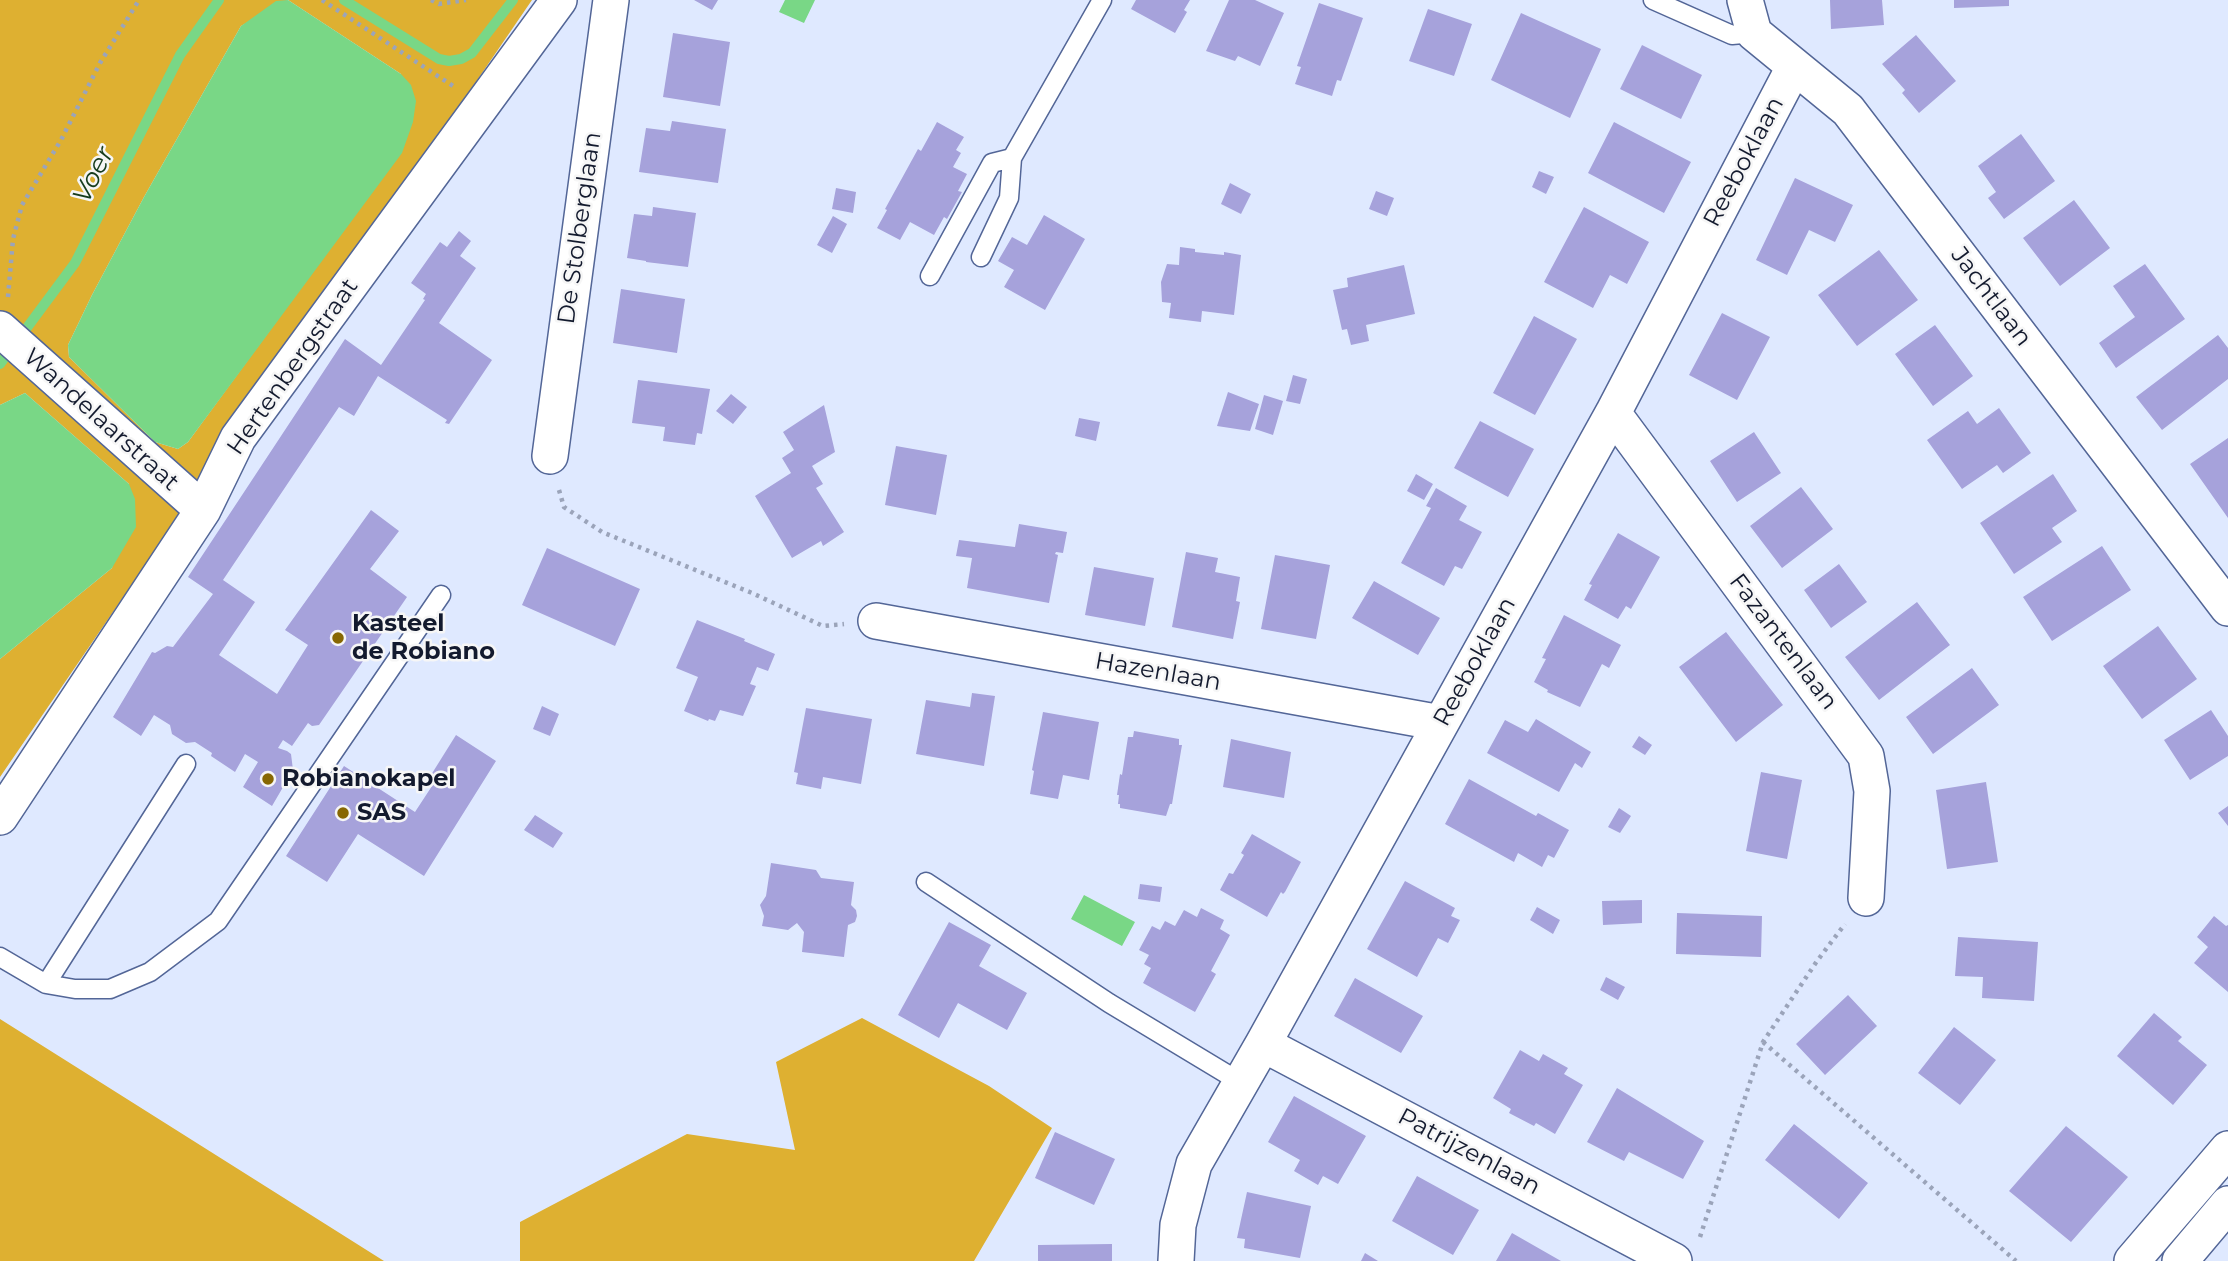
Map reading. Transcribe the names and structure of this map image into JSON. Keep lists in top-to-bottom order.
{
  "streets": {
    "street": [
      "Reeboklaan",
      "De Stolberglaan",
      "Jachtlaan",
      "Hertenbergstraat",
      "Wandelaarstraat",
      "Fazantenlaan",
      "Hazenlaan",
      "Patrijzenlaan"
    ]
  },
  "crossings": [
    ["Reeboklaan", "Jachtlaan"],
    ["Reeboklaan", "Fazantenlaan"],
    ["Reeboklaan", "Hazenlaan"],
    ["Reeboklaan", "Patrijzenlaan"],
    ["Hertenbergstraat", "Wandelaarstraat"]
  ],
  "water": ["Voer"],
  "places": ["Kasteel de Robiano", "Robianokapel", "SAS"]
}
